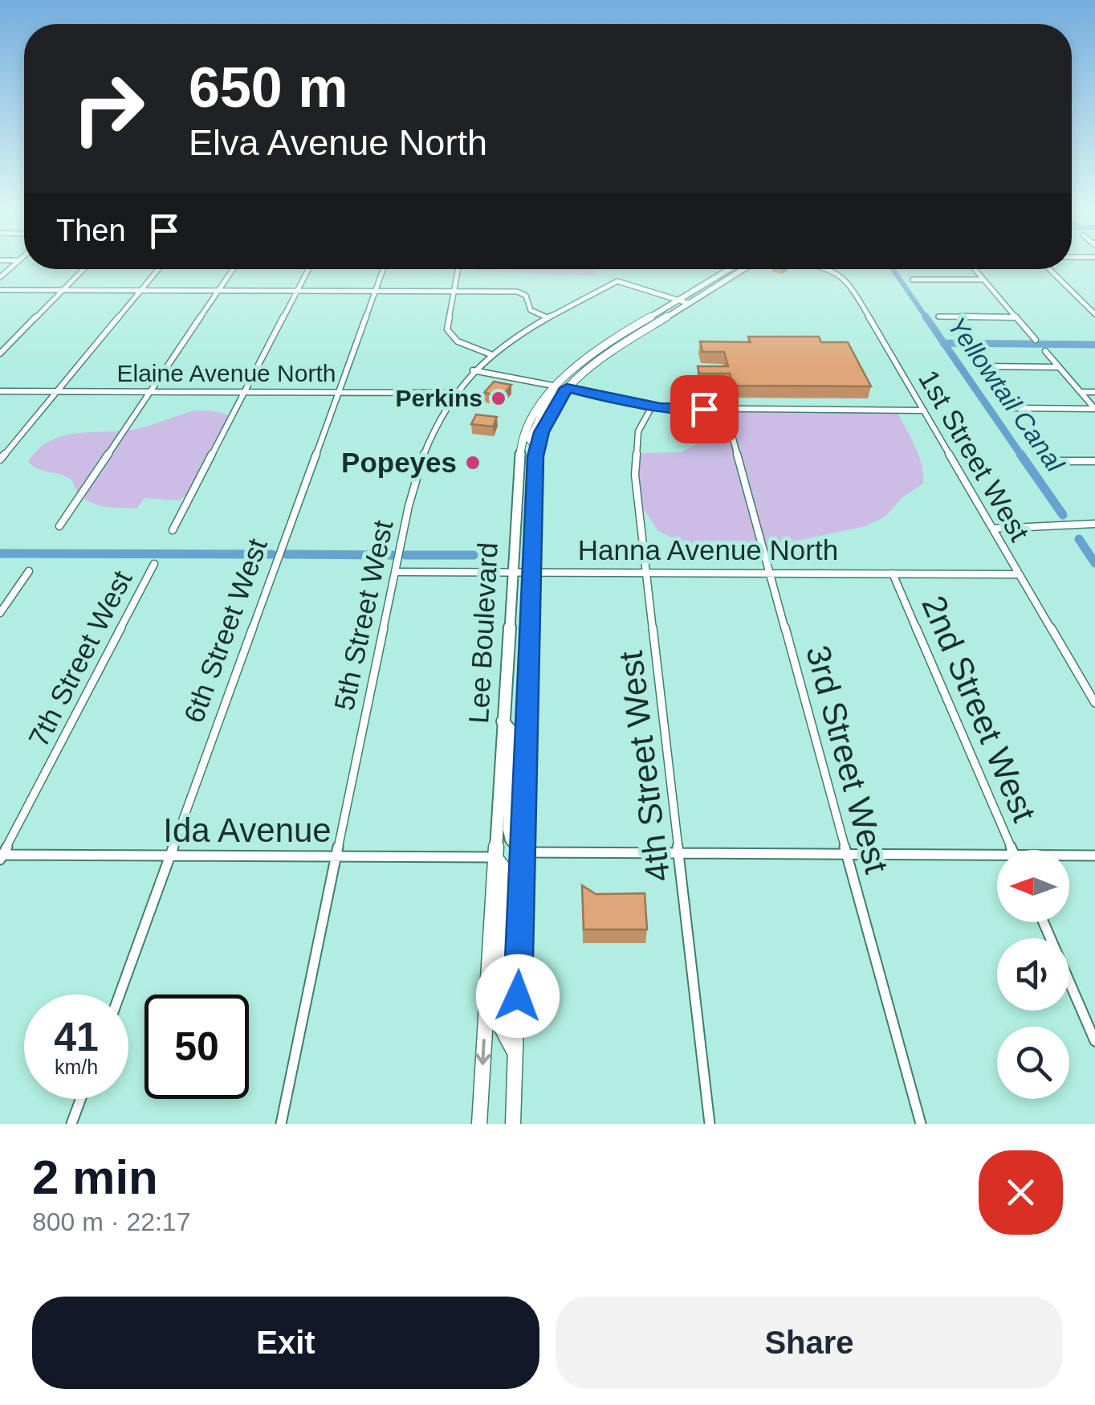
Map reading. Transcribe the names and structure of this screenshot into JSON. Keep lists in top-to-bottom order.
{
  "streets": {
    "main road": ["Lee Boulevard"],
    "street": [
      "Elaine Avenue North",
      "1st Street West",
      "Hanna Avenue North",
      "5th Street West",
      "6th Street West",
      "7th Street West",
      "2nd Street West",
      "3rd Street West",
      "4th Street West",
      "Ida Avenue"
    ]
  },
  "crossings": [
    ["Elaine Avenue North", "5th Street West"],
    ["Elaine Avenue North", "6th Street West"],
    ["1st Street West", "Hanna Avenue North"],
    ["Hanna Avenue North", "5th Street West"],
    ["Hanna Avenue North", "Lee Boulevard"],
    ["Hanna Avenue North", "2nd Street West"],
    ["Hanna Avenue North", "3rd Street West"],
    ["Hanna Avenue North", "4th Street West"],
    ["5th Street West", "Lee Boulevard"],
    ["5th Street West", "Ida Avenue"],
    ["6th Street West", "Ida Avenue"],
    ["Lee Boulevard", "Ida Avenue"],
    ["7th Street West", "Ida Avenue"]
  ],
  "water": ["Yellowtail Canal"],
  "places": ["Perkins", "Popeyes"],
  "north": "left",
  "page": {
    "turn": ["650 m", "Elva Avenue North"],
    "then": "Then",
    "speed": "41 km/h",
    "limit": "50",
    "heading": ["2 min", "800 m · 22:17"],
    "buttons": ["Exit", "Share"]
  }
}
